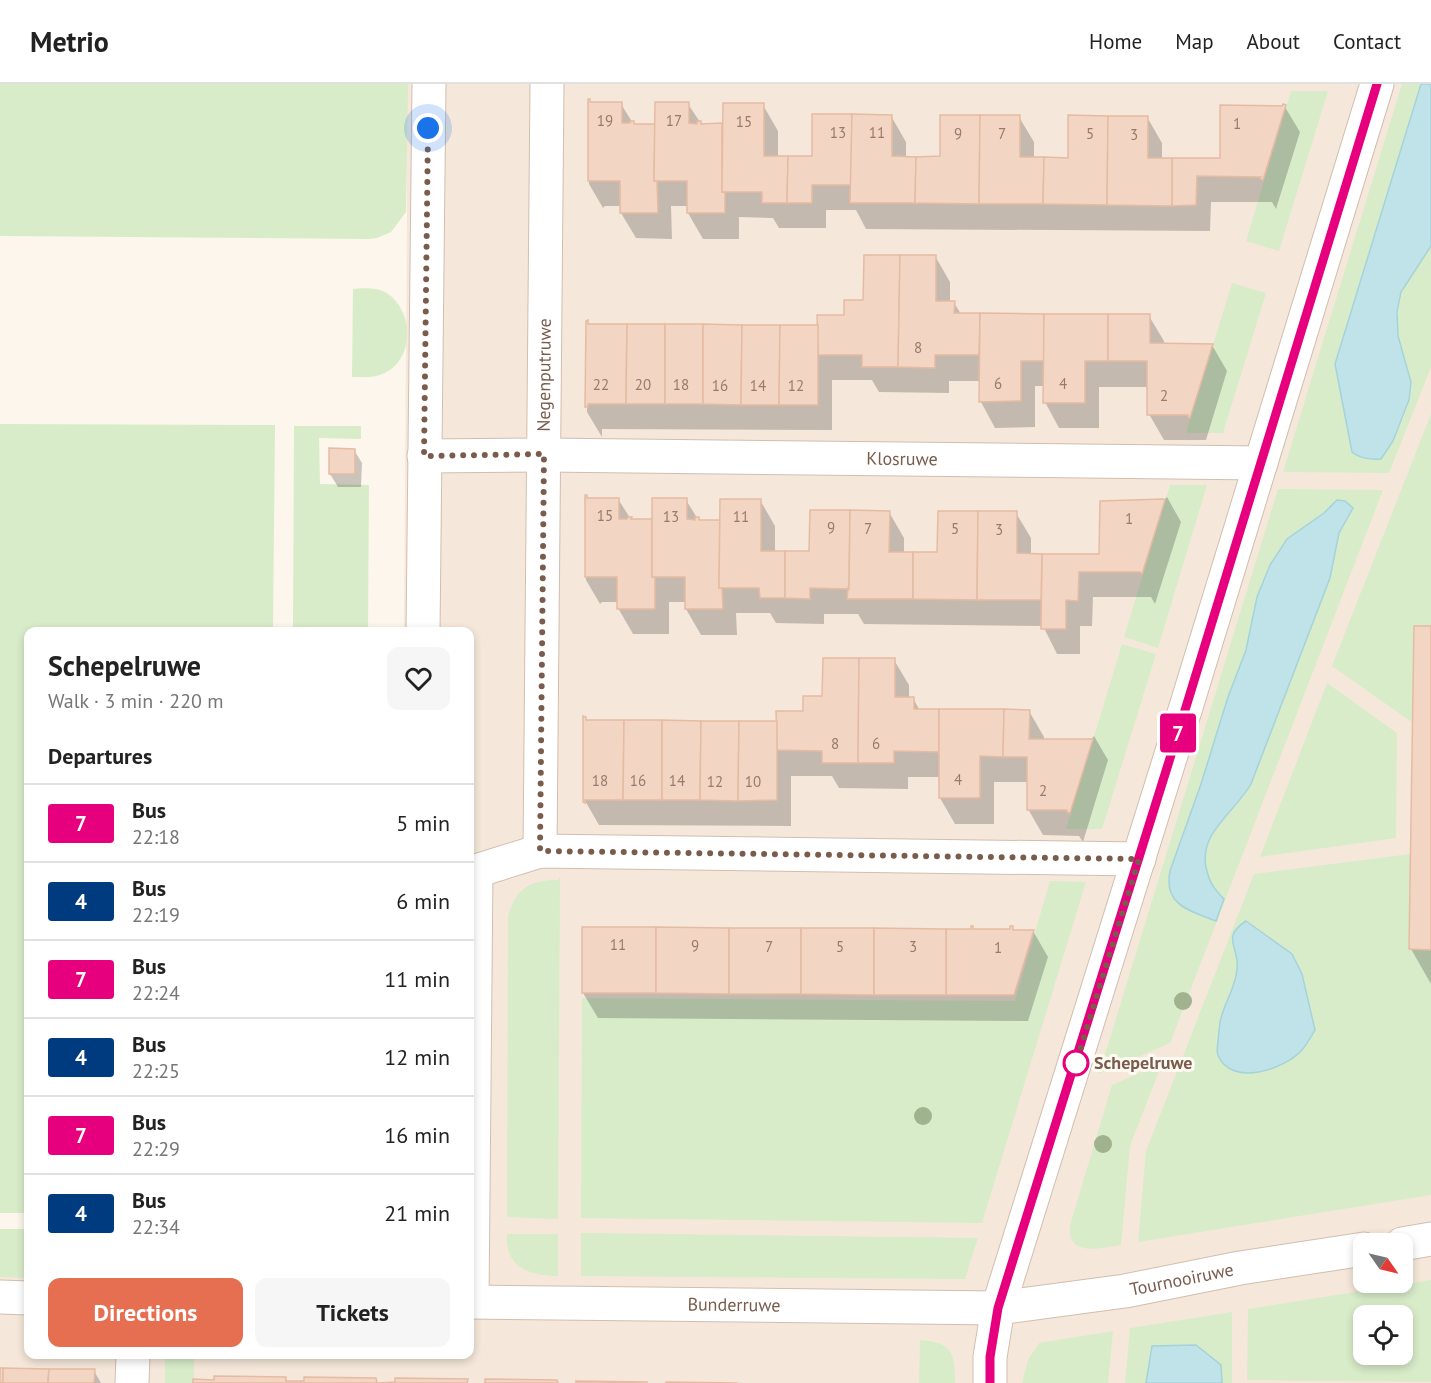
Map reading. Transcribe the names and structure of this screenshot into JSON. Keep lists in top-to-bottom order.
{
  "streets": {
    "street": [
      "Negenputruwe",
      "Klosruwe",
      "Tournooiruwe",
      "Bunderruwe"
    ]
  },
  "crossings": [
    ["Negenputruwe", "Klosruwe"],
    ["Tournooiruwe", "Bunderruwe"]
  ],
  "places": ["Schepelruwe"],
  "lines": ["bus line 7"],
  "house_numbers": [
    "19",
    "17",
    "15",
    "1",
    "13",
    "11",
    "9",
    "7",
    "5",
    "3",
    "8",
    "6",
    "4",
    "22",
    "20",
    "18",
    "16",
    "14",
    "12",
    "2",
    "15",
    "13",
    "11",
    "1",
    "9",
    "7",
    "5",
    "3",
    "8",
    "6",
    "4",
    "18",
    "16",
    "14",
    "12",
    "10",
    "2",
    "11",
    "9",
    "7",
    "5",
    "3",
    "1"
  ],
  "north": "bottom right",
  "page": {
    "header": "Metrio",
    "nav": [
      "Home",
      "Map",
      "About",
      "Contact"
    ],
    "on_map": "7",
    "heading": [
      ["Schepelruwe", "Walk · 3 min · 220 m"],
      "Departures"
    ],
    "list": [
      {
        "mark": "7",
        "name": "Bus",
        "note": "22:18",
        "value": "5 min"
      },
      {
        "mark": "4",
        "name": "Bus",
        "note": "22:19",
        "value": "6 min"
      },
      {
        "mark": "7",
        "name": "Bus",
        "note": "22:24",
        "value": "11 min"
      },
      {
        "mark": "4",
        "name": "Bus",
        "note": "22:25",
        "value": "12 min"
      },
      {
        "mark": "7",
        "name": "Bus",
        "note": "22:29",
        "value": "16 min"
      },
      {
        "mark": "4",
        "name": "Bus",
        "note": "22:34",
        "value": "21 min"
      }
    ],
    "buttons": ["Directions", "Tickets"]
  }
}
